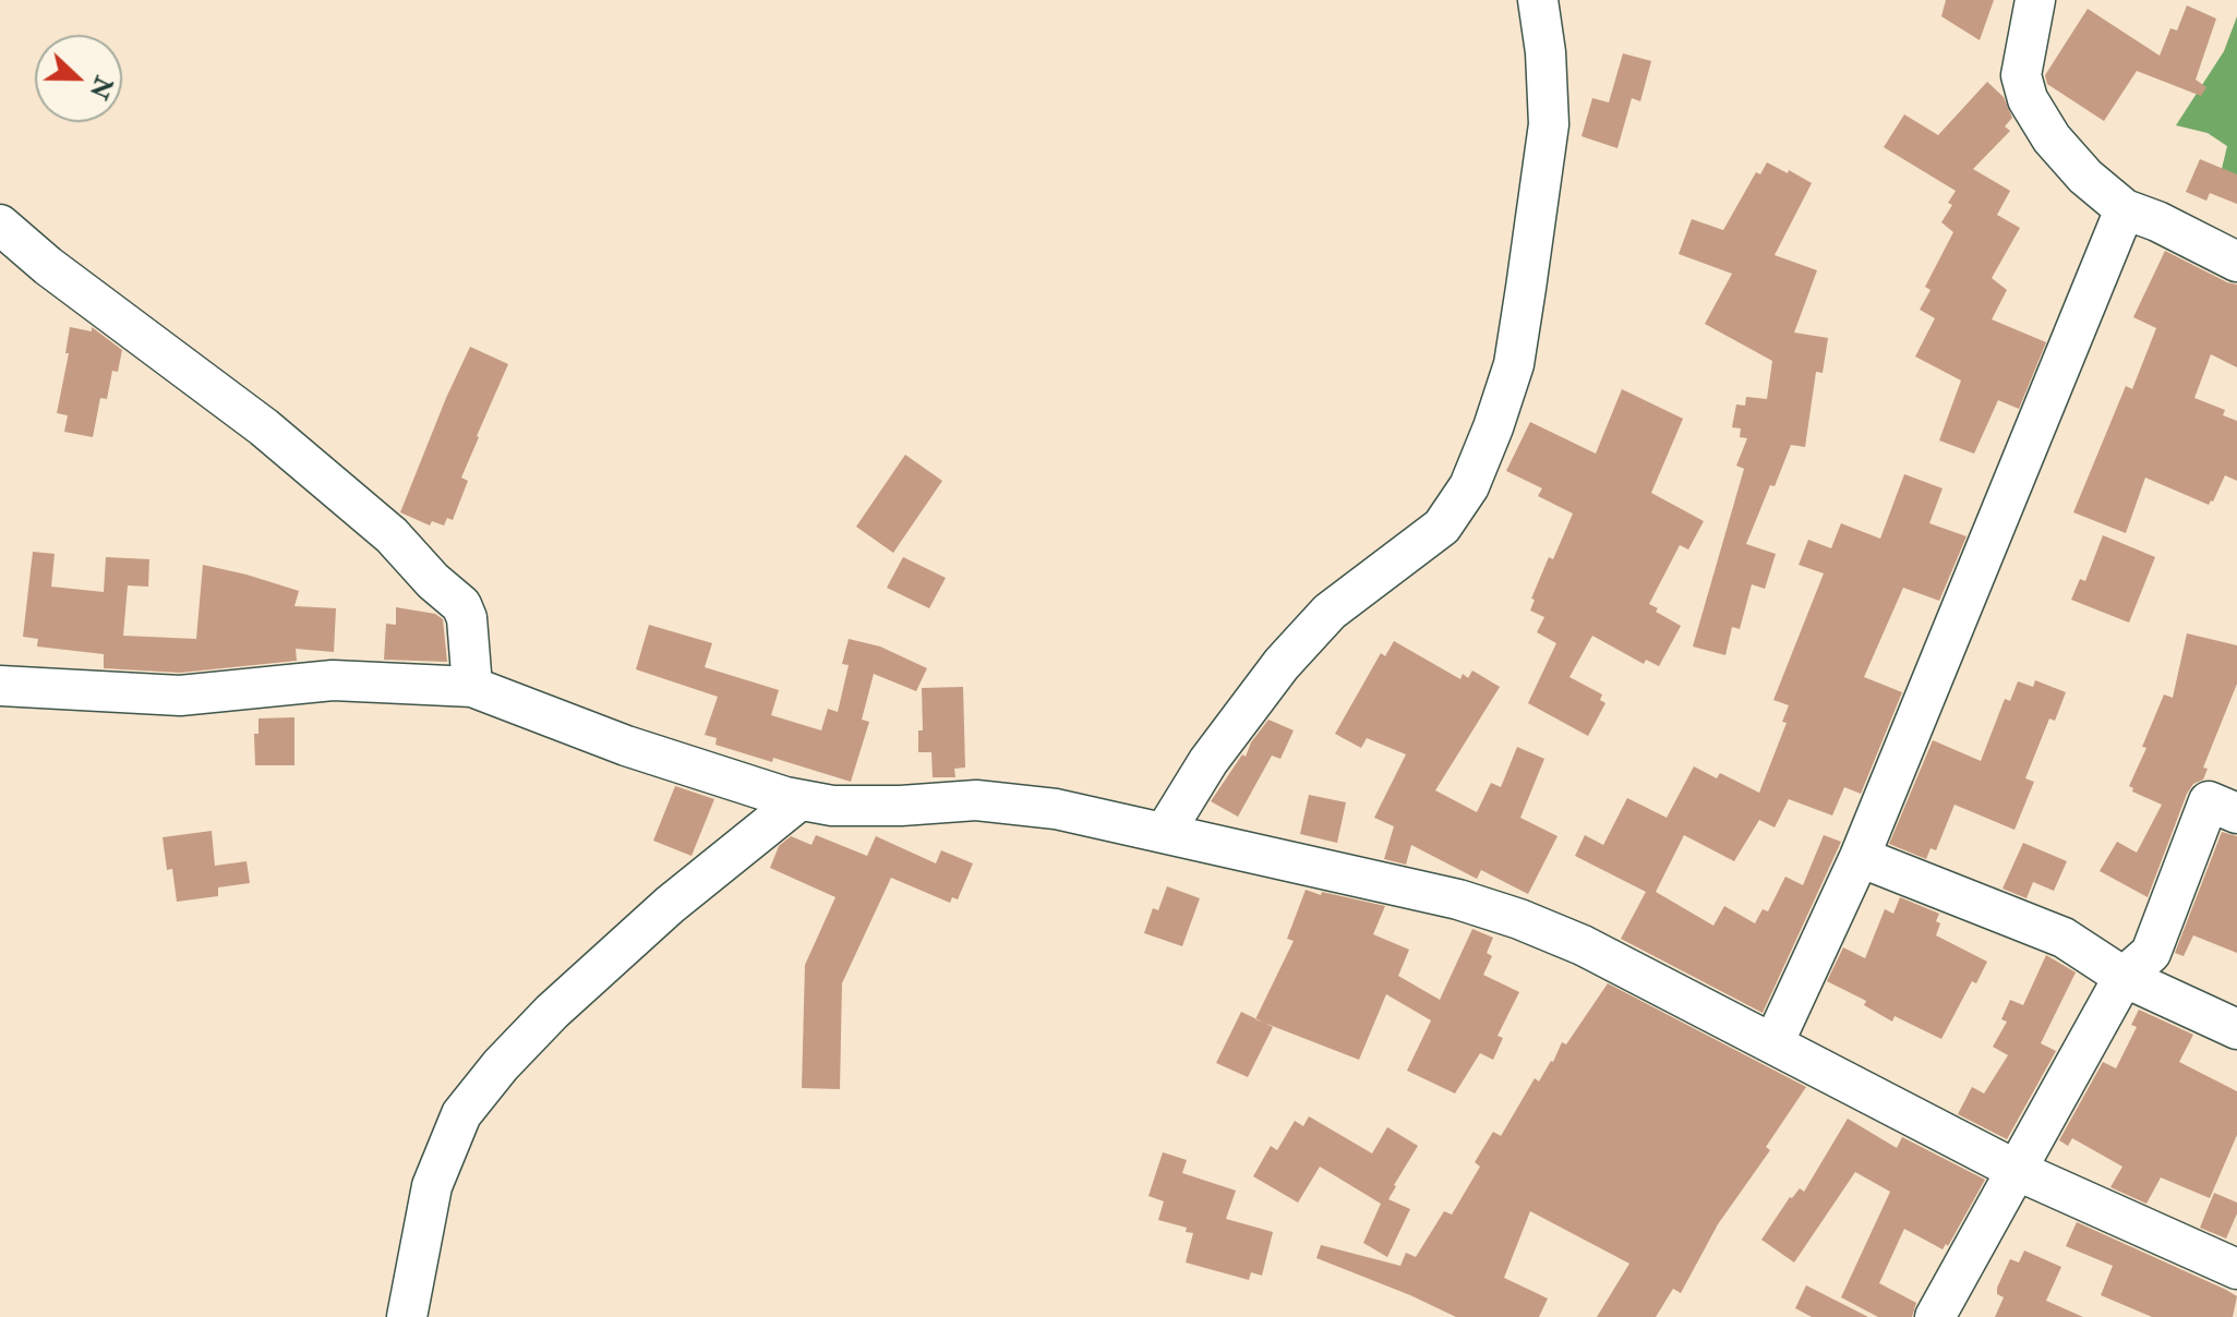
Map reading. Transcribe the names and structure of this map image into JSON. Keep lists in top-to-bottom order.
{
  "north": "right"
}
